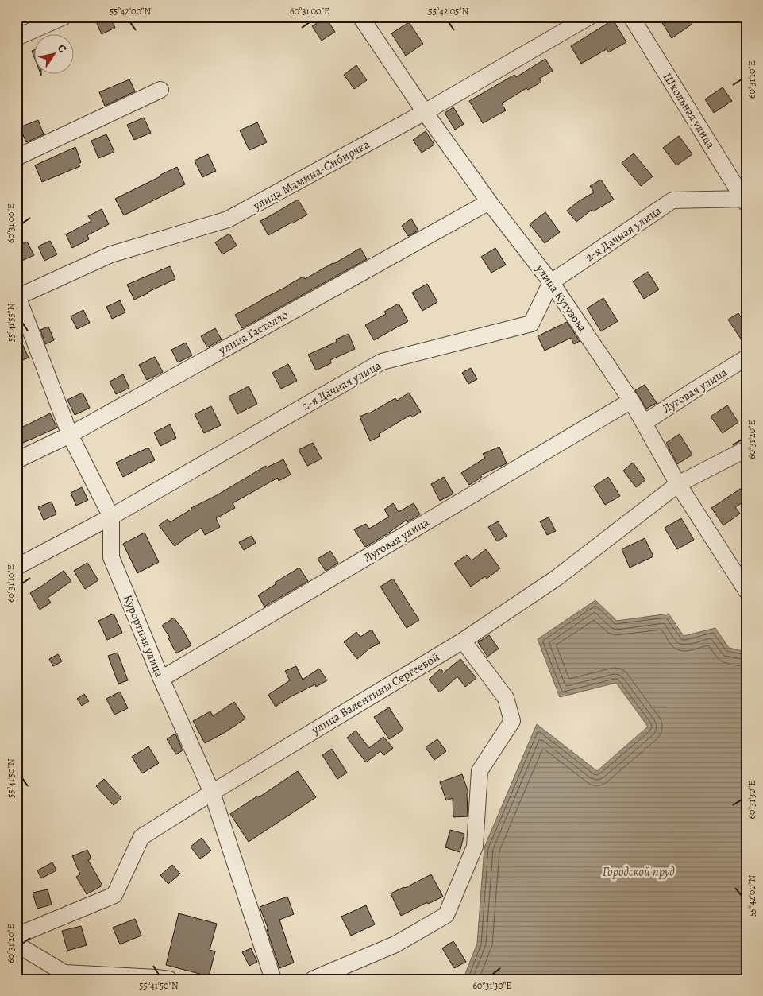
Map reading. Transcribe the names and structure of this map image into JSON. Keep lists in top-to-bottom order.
{
  "streets": {
    "street": [
      "Школьная улица",
      "улица Мамина-Сибиряка",
      "2-я Дачная улица",
      "улица Кутузова",
      "улица Гастелло",
      "Луговая улица",
      "Курортная улица",
      "улица Валентины Сергеевой"
    ]
  },
  "crossings": [
    ["Школьная улица", "2-я Дачная улица"],
    ["улица Мамина-Сибиряка", "улица Кутузова"],
    ["улица Мамина-Сибиряка", "Курортная улица"],
    ["2-я Дачная улица", "улица Кутузова"],
    ["2-я Дачная улица", "Курортная улица"],
    ["улица Кутузова", "улица Гастелло"],
    ["улица Кутузова", "Луговая улица"],
    ["улица Кутузова", "улица Валентины Сергеевой"],
    ["улица Гастелло", "Курортная улица"],
    ["Луговая улица", "Курортная улица"],
    ["Курортная улица", "улица Валентины Сергеевой"]
  ],
  "water": ["Городской пруд"],
  "north": "top right",
  "coordinates": [
    "55°42'00\"N",
    "60°31'00\"E",
    "55°42'05\"N",
    "60°31'10\"E",
    "55°41'55\"N",
    "60°31'20\"E",
    "55°41'50\"N",
    "60°31'30\"E"
  ]
}
